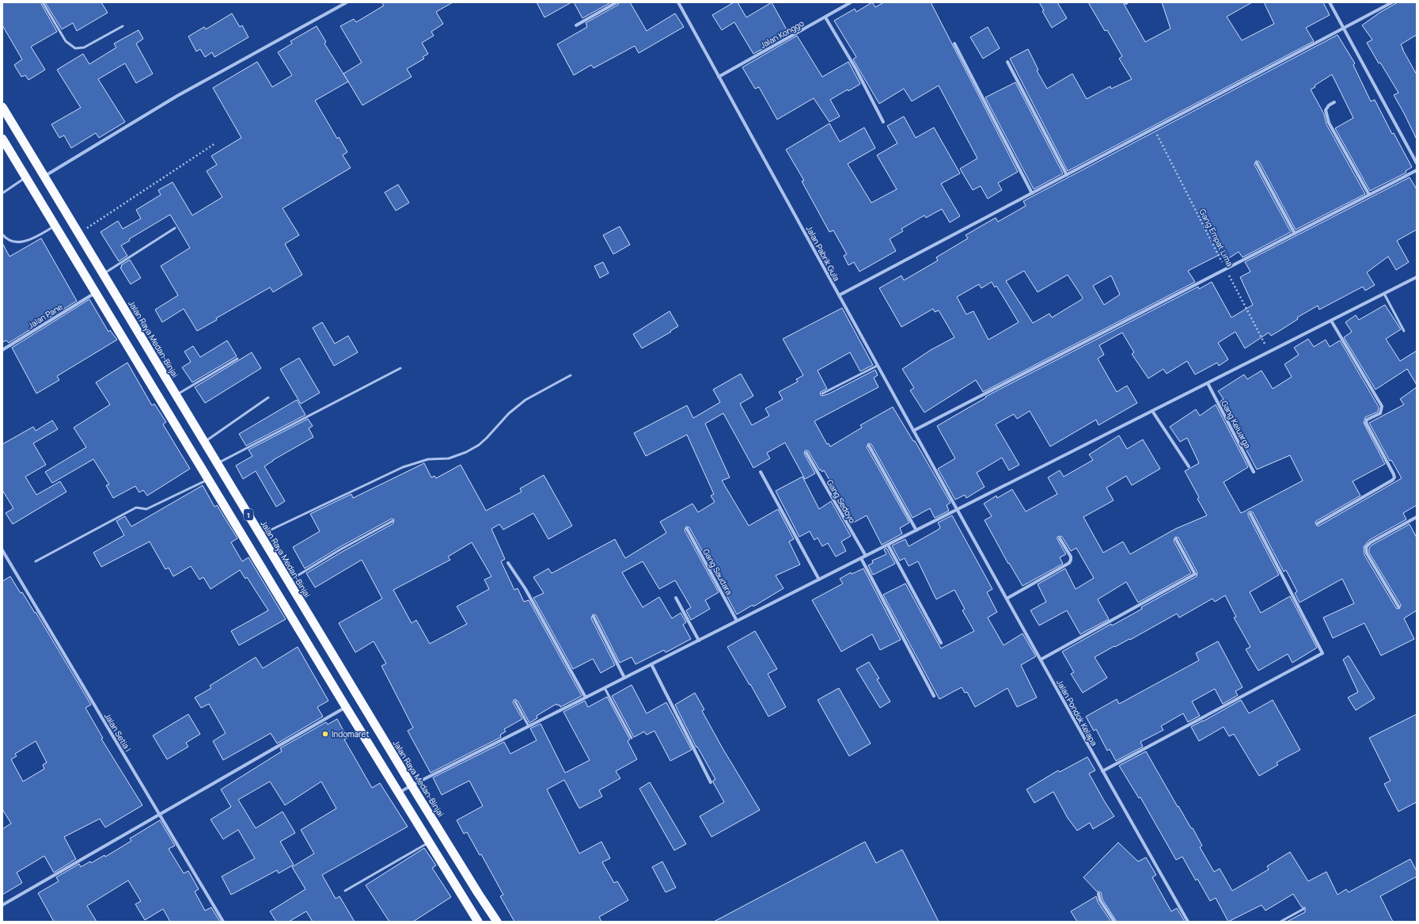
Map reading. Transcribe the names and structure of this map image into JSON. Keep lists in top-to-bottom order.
{
  "streets": {
    "highway": ["Jalan Raya Medan-Binjai", "1"],
    "street": [
      "Jalan Konggo",
      "Jalan Pabrik Gula",
      "Jalan Pane",
      "Gang Keluarga",
      "Gang Sedoyo",
      "Gang Saudara",
      "Jalan Pondok Kelapa",
      "Jalan Setia I"
    ],
    "path": ["Gang Empat Lima"]
  },
  "crossings": [
    ["Jalan Konggo", "Jalan Pabrik Gula"],
    ["Jalan Pabrik Gula", "Jalan Pondok Kelapa"],
    ["Jalan Pane", "1"]
  ],
  "places": ["Indomaret"]
}
